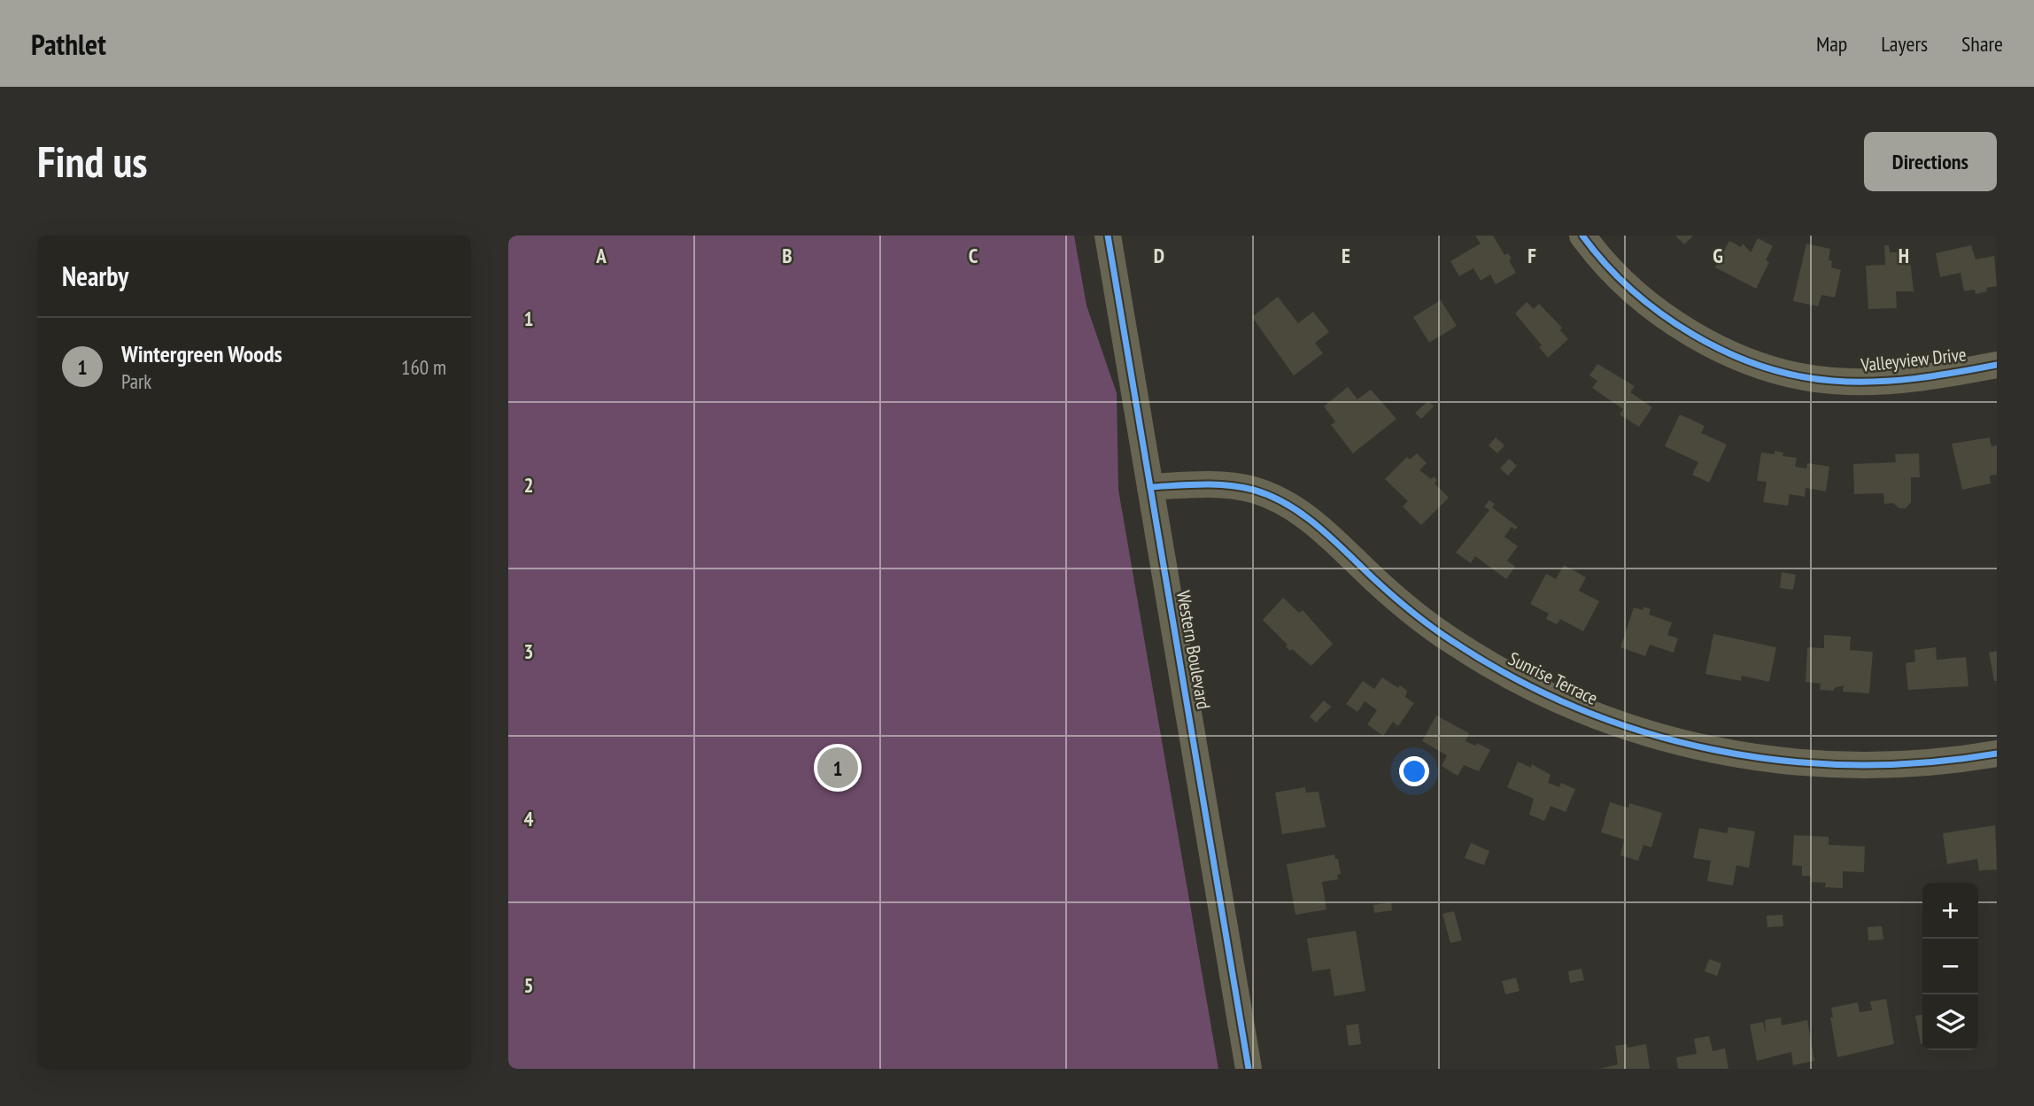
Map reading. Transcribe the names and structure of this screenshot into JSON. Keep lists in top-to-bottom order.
{
  "streets": {
    "street": ["Valleyview Drive", "Western Boulevard", "Sunrise Terrace"]
  },
  "crossings": [
    ["Western Boulevard", "Sunrise Terrace"]
  ],
  "page": {
    "header": "Pathlet",
    "nav": ["Map", "Layers", "Share"],
    "buttons": "Directions",
    "title": "Find us",
    "heading": "Nearby",
    "list": [
      {
        "mark": "1",
        "name": "Wintergreen Woods",
        "note": "Park",
        "value": "160 m"
      }
    ],
    "pins": "1",
    "map_buttons": ["+", "−"]
  },
  "grid": {
    "columns": [
      "A",
      "B",
      "C",
      "D",
      "E",
      "F",
      "G",
      "H"
    ],
    "rows": [
      "1",
      "2",
      "3",
      "4",
      "5"
    ]
  }
}
